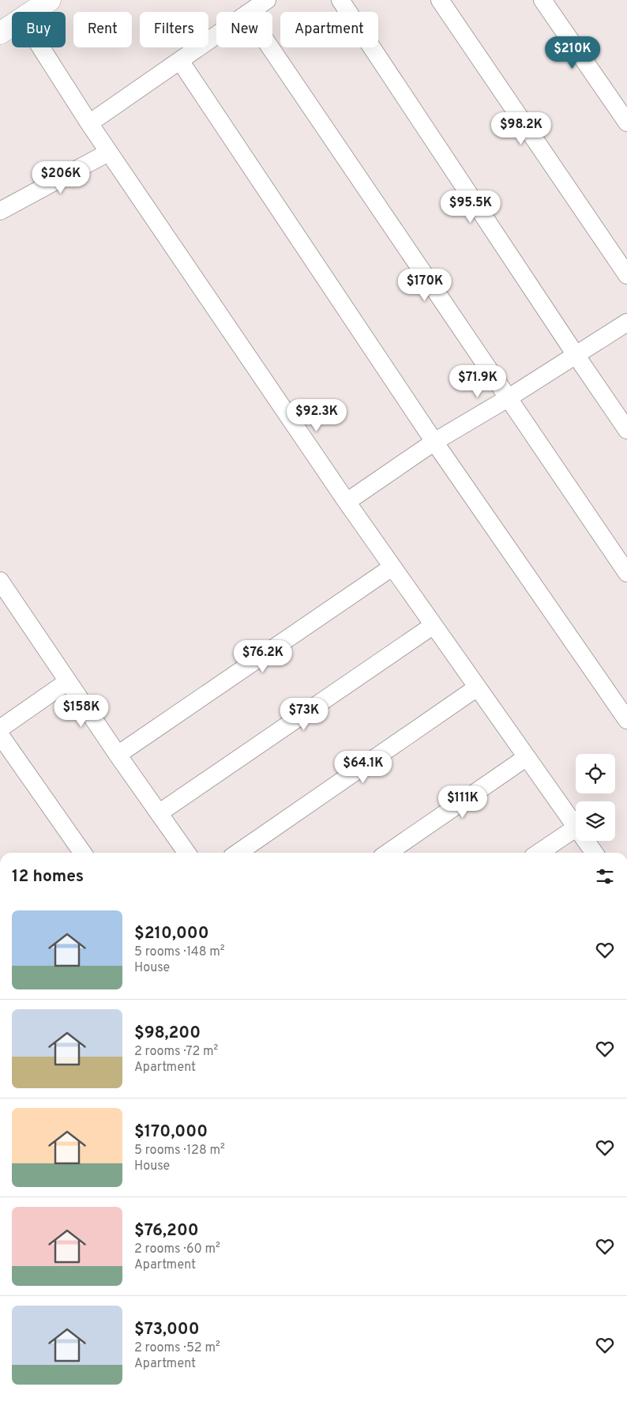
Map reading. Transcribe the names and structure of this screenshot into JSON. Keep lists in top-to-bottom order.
{
  "page": {
    "chip": [
      "Buy",
      "Rent",
      "Filters",
      "New",
      "Apartment"
    ],
    "price": [
      "$210K",
      "$98.2K",
      "$206K",
      "$95.5K",
      "$170K",
      "$71.9K",
      "$92.3K",
      "$76.2K",
      "$158K",
      "$73K",
      "$64.1K",
      "$111K"
    ],
    "heading": "12 homes",
    "list": [
      {
        "name": "$210,000",
        "note": "5 rooms · 148 m² · House"
      },
      {
        "name": "$98,200",
        "note": "2 rooms · 72 m² · Apartment"
      },
      {
        "name": "$170,000",
        "note": "5 rooms · 128 m² · House"
      },
      {
        "name": "$76,200",
        "note": "2 rooms · 60 m² · Apartment"
      },
      {
        "name": "$73,000",
        "note": "2 rooms · 52 m² · Apartment"
      }
    ]
  }
}
